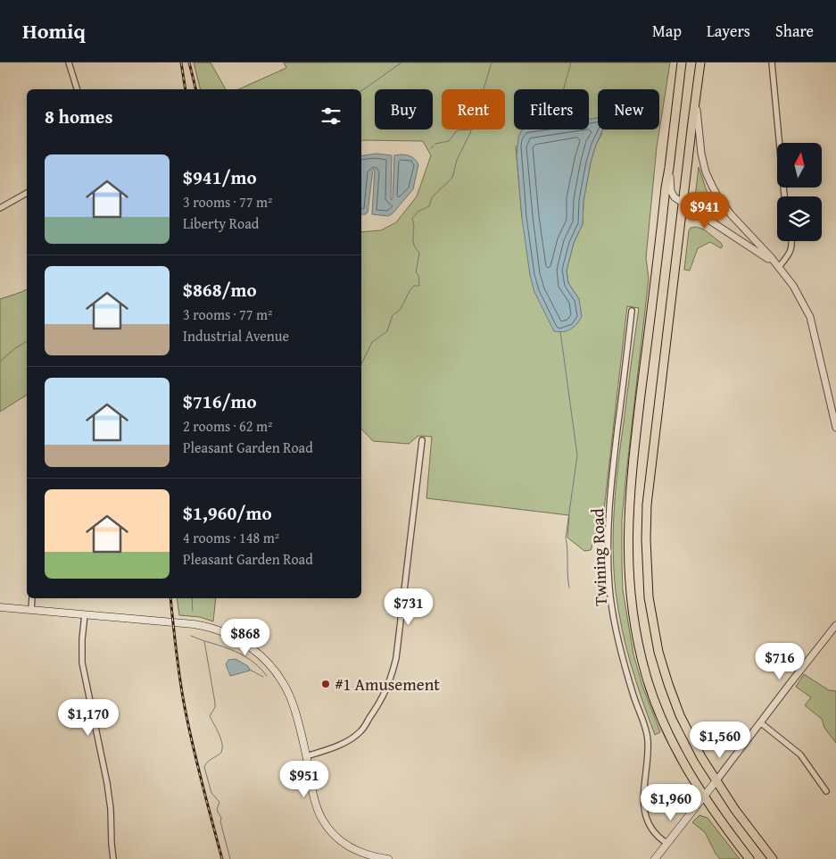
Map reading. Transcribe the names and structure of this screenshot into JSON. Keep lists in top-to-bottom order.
{
  "streets": {
    "street": ["Twining Road"]
  },
  "places": ["#1 Amusement"],
  "north": "top",
  "page": {
    "header": "Homiq",
    "nav": ["Map", "Layers", "Share"],
    "chip": [
      "Buy",
      "Rent",
      "Filters",
      "New"
    ],
    "heading": "8 homes",
    "list": [
      {
        "name": "$941/mo",
        "note": "3 rooms · 77 m² · Liberty Road"
      },
      {
        "name": "$868/mo",
        "note": "3 rooms · 77 m² · Industrial Avenue"
      },
      {
        "name": "$716/mo",
        "note": "2 rooms · 62 m² · Pleasant Garden Road"
      },
      {
        "name": "$1,960/mo",
        "note": "4 rooms · 148 m² · Pleasant Garden Road"
      }
    ],
    "price": [
      "$941",
      "$731",
      "$868",
      "$716",
      "$1,170",
      "$1,560",
      "$951",
      "$1,960"
    ]
  }
}
